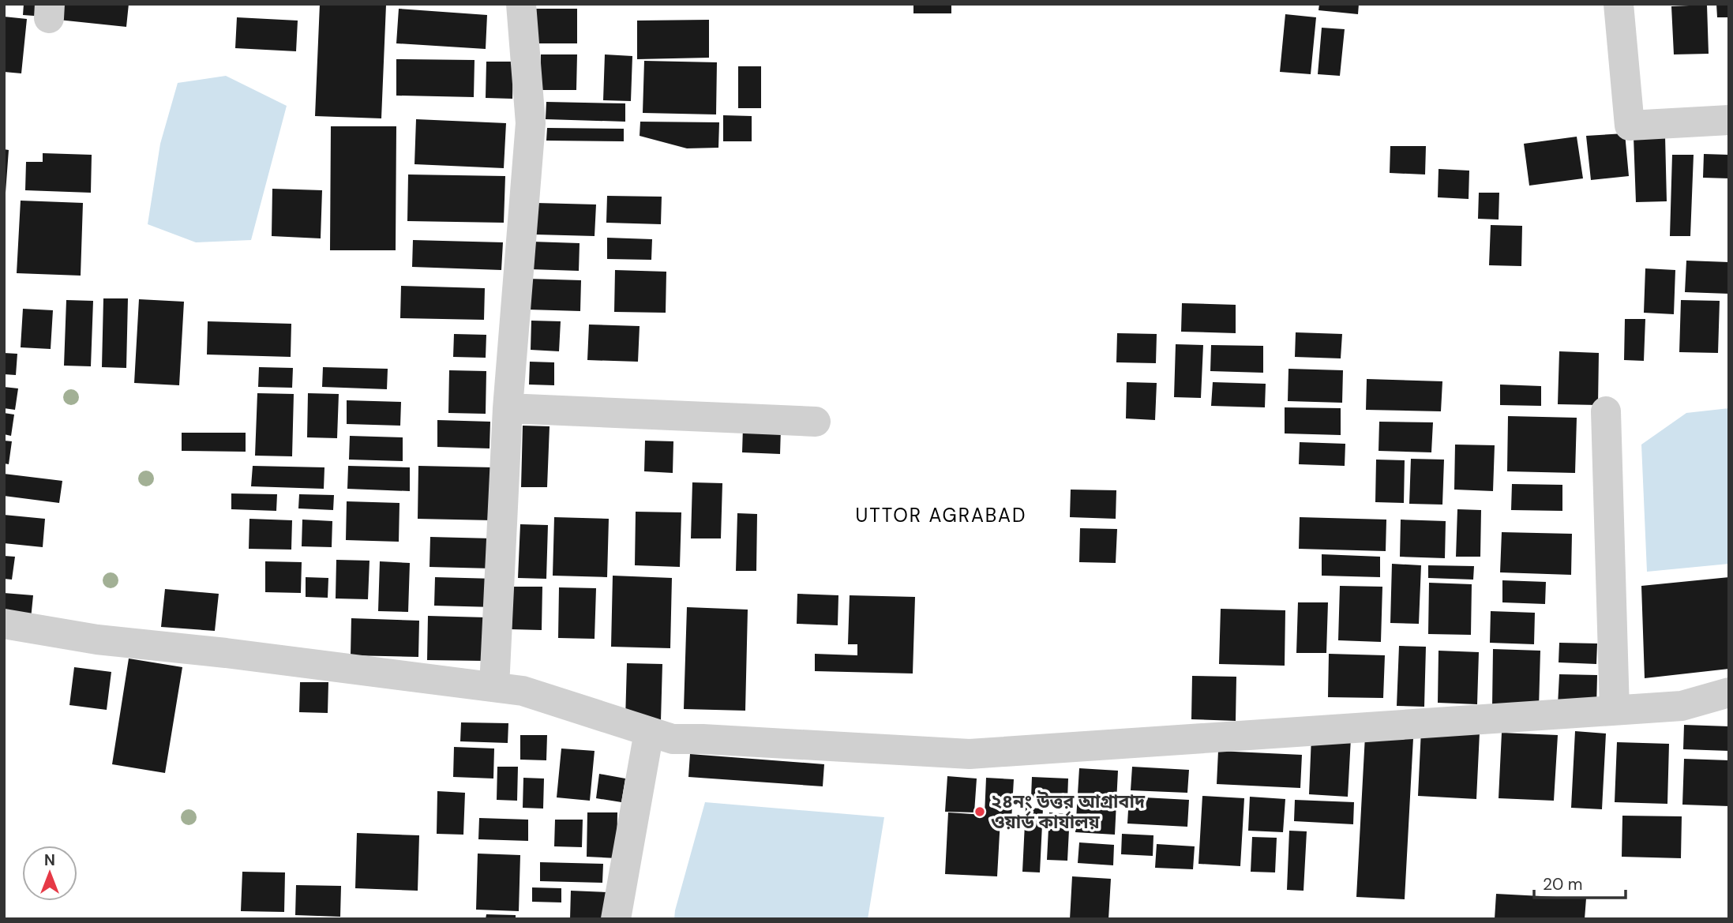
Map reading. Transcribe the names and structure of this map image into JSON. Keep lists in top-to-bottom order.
{
  "districts": ["UTTOR AGRABAD"],
  "places": ["২৪নং উত্তর আগ্রাবাদ ওয়ার্ড কার্যালয়"],
  "scale_bar": "20 m",
  "north": "top"
}
